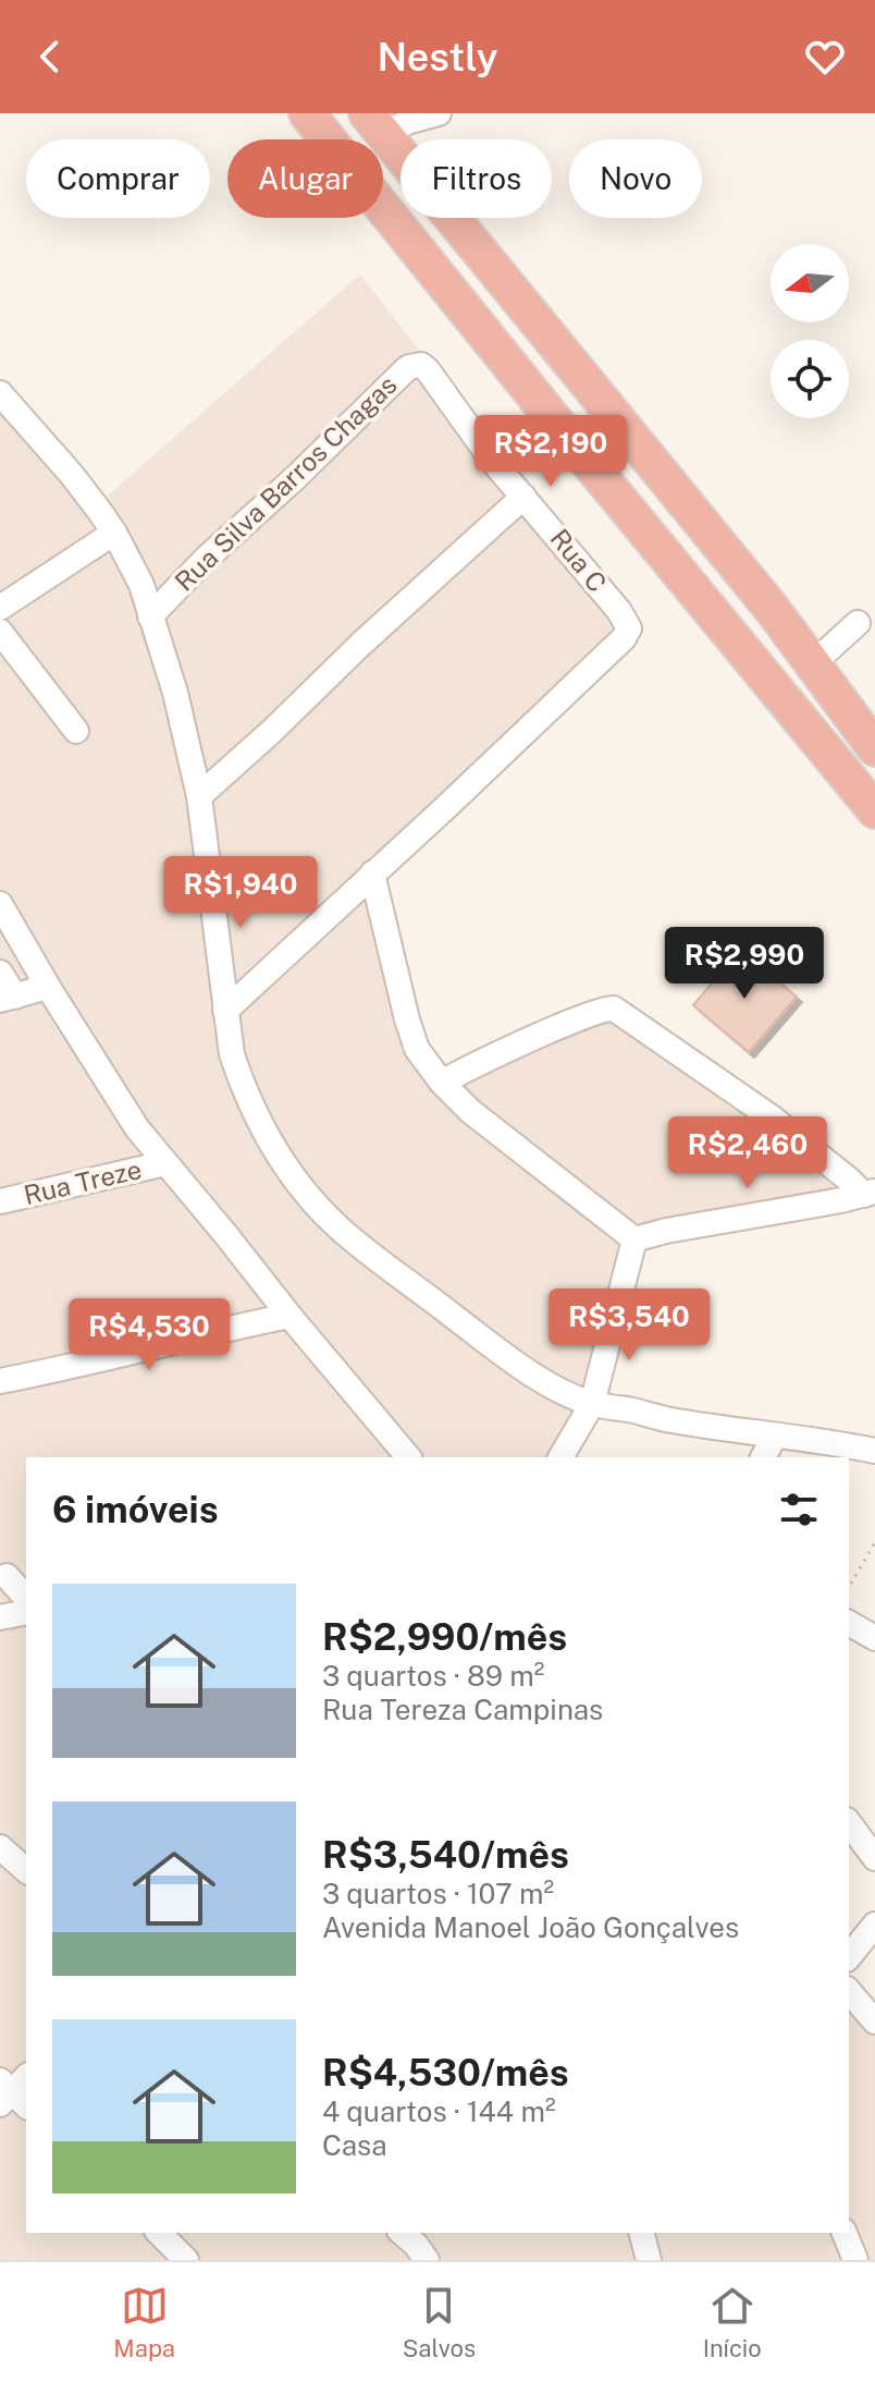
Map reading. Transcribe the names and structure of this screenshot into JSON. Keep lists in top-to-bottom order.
{
  "streets": {
    "street": ["Rua Silva Barros Chagas", "Rua C", "Rua Treze"]
  },
  "crossings": [
    ["Rua Silva Barros Chagas", "Rua C"]
  ],
  "north": "left",
  "page": {
    "header": "Nestly",
    "chip": [
      "Comprar",
      "Alugar",
      "Filtros",
      "Novo"
    ],
    "price": [
      "R$2,190",
      "R$1,940",
      "R$2,990",
      "R$2,460",
      "R$3,540",
      "R$4,530"
    ],
    "heading": "6 imóveis",
    "list": [
      {
        "name": "R$2,990/mês",
        "note": "3 quartos · 89 m² · Rua Tereza Campinas"
      },
      {
        "name": "R$3,540/mês",
        "note": "3 quartos · 107 m² · Avenida Manoel João Gonçalves"
      },
      {
        "name": "R$4,530/mês",
        "note": "4 quartos · 144 m² · Casa"
      }
    ],
    "tabs": ["Mapa", "Salvos", "Início"]
  }
}
